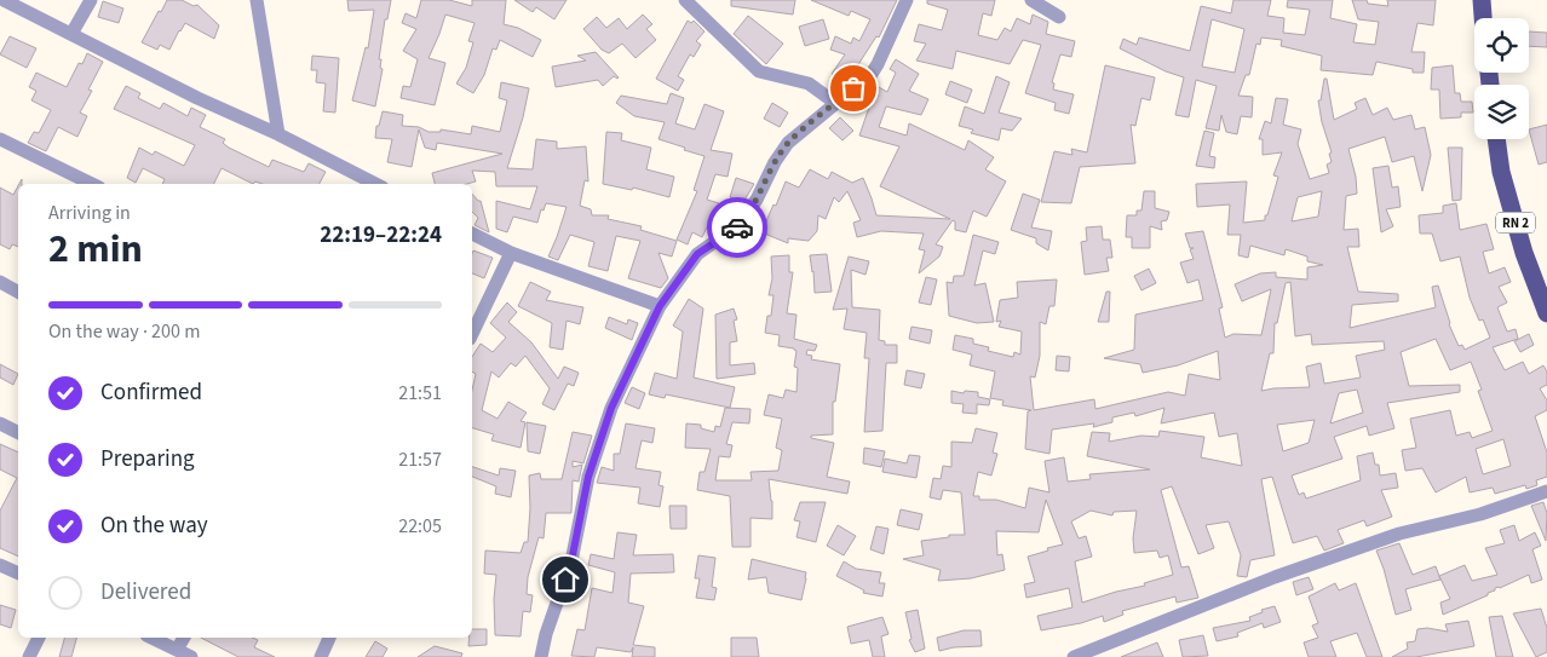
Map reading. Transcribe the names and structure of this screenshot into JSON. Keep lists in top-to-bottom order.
{
  "streets": {
    "main road": ["RN 2"]
  },
  "page": {
    "heading": ["2 min", "Arriving in", "22:19–22:24"],
    "bar": "On the way · 200 m",
    "list": [
      ["Confirmed", "21:51"],
      ["Preparing", "21:57"],
      ["On the way", "22:05"],
      "Delivered"
    ]
  }
}
